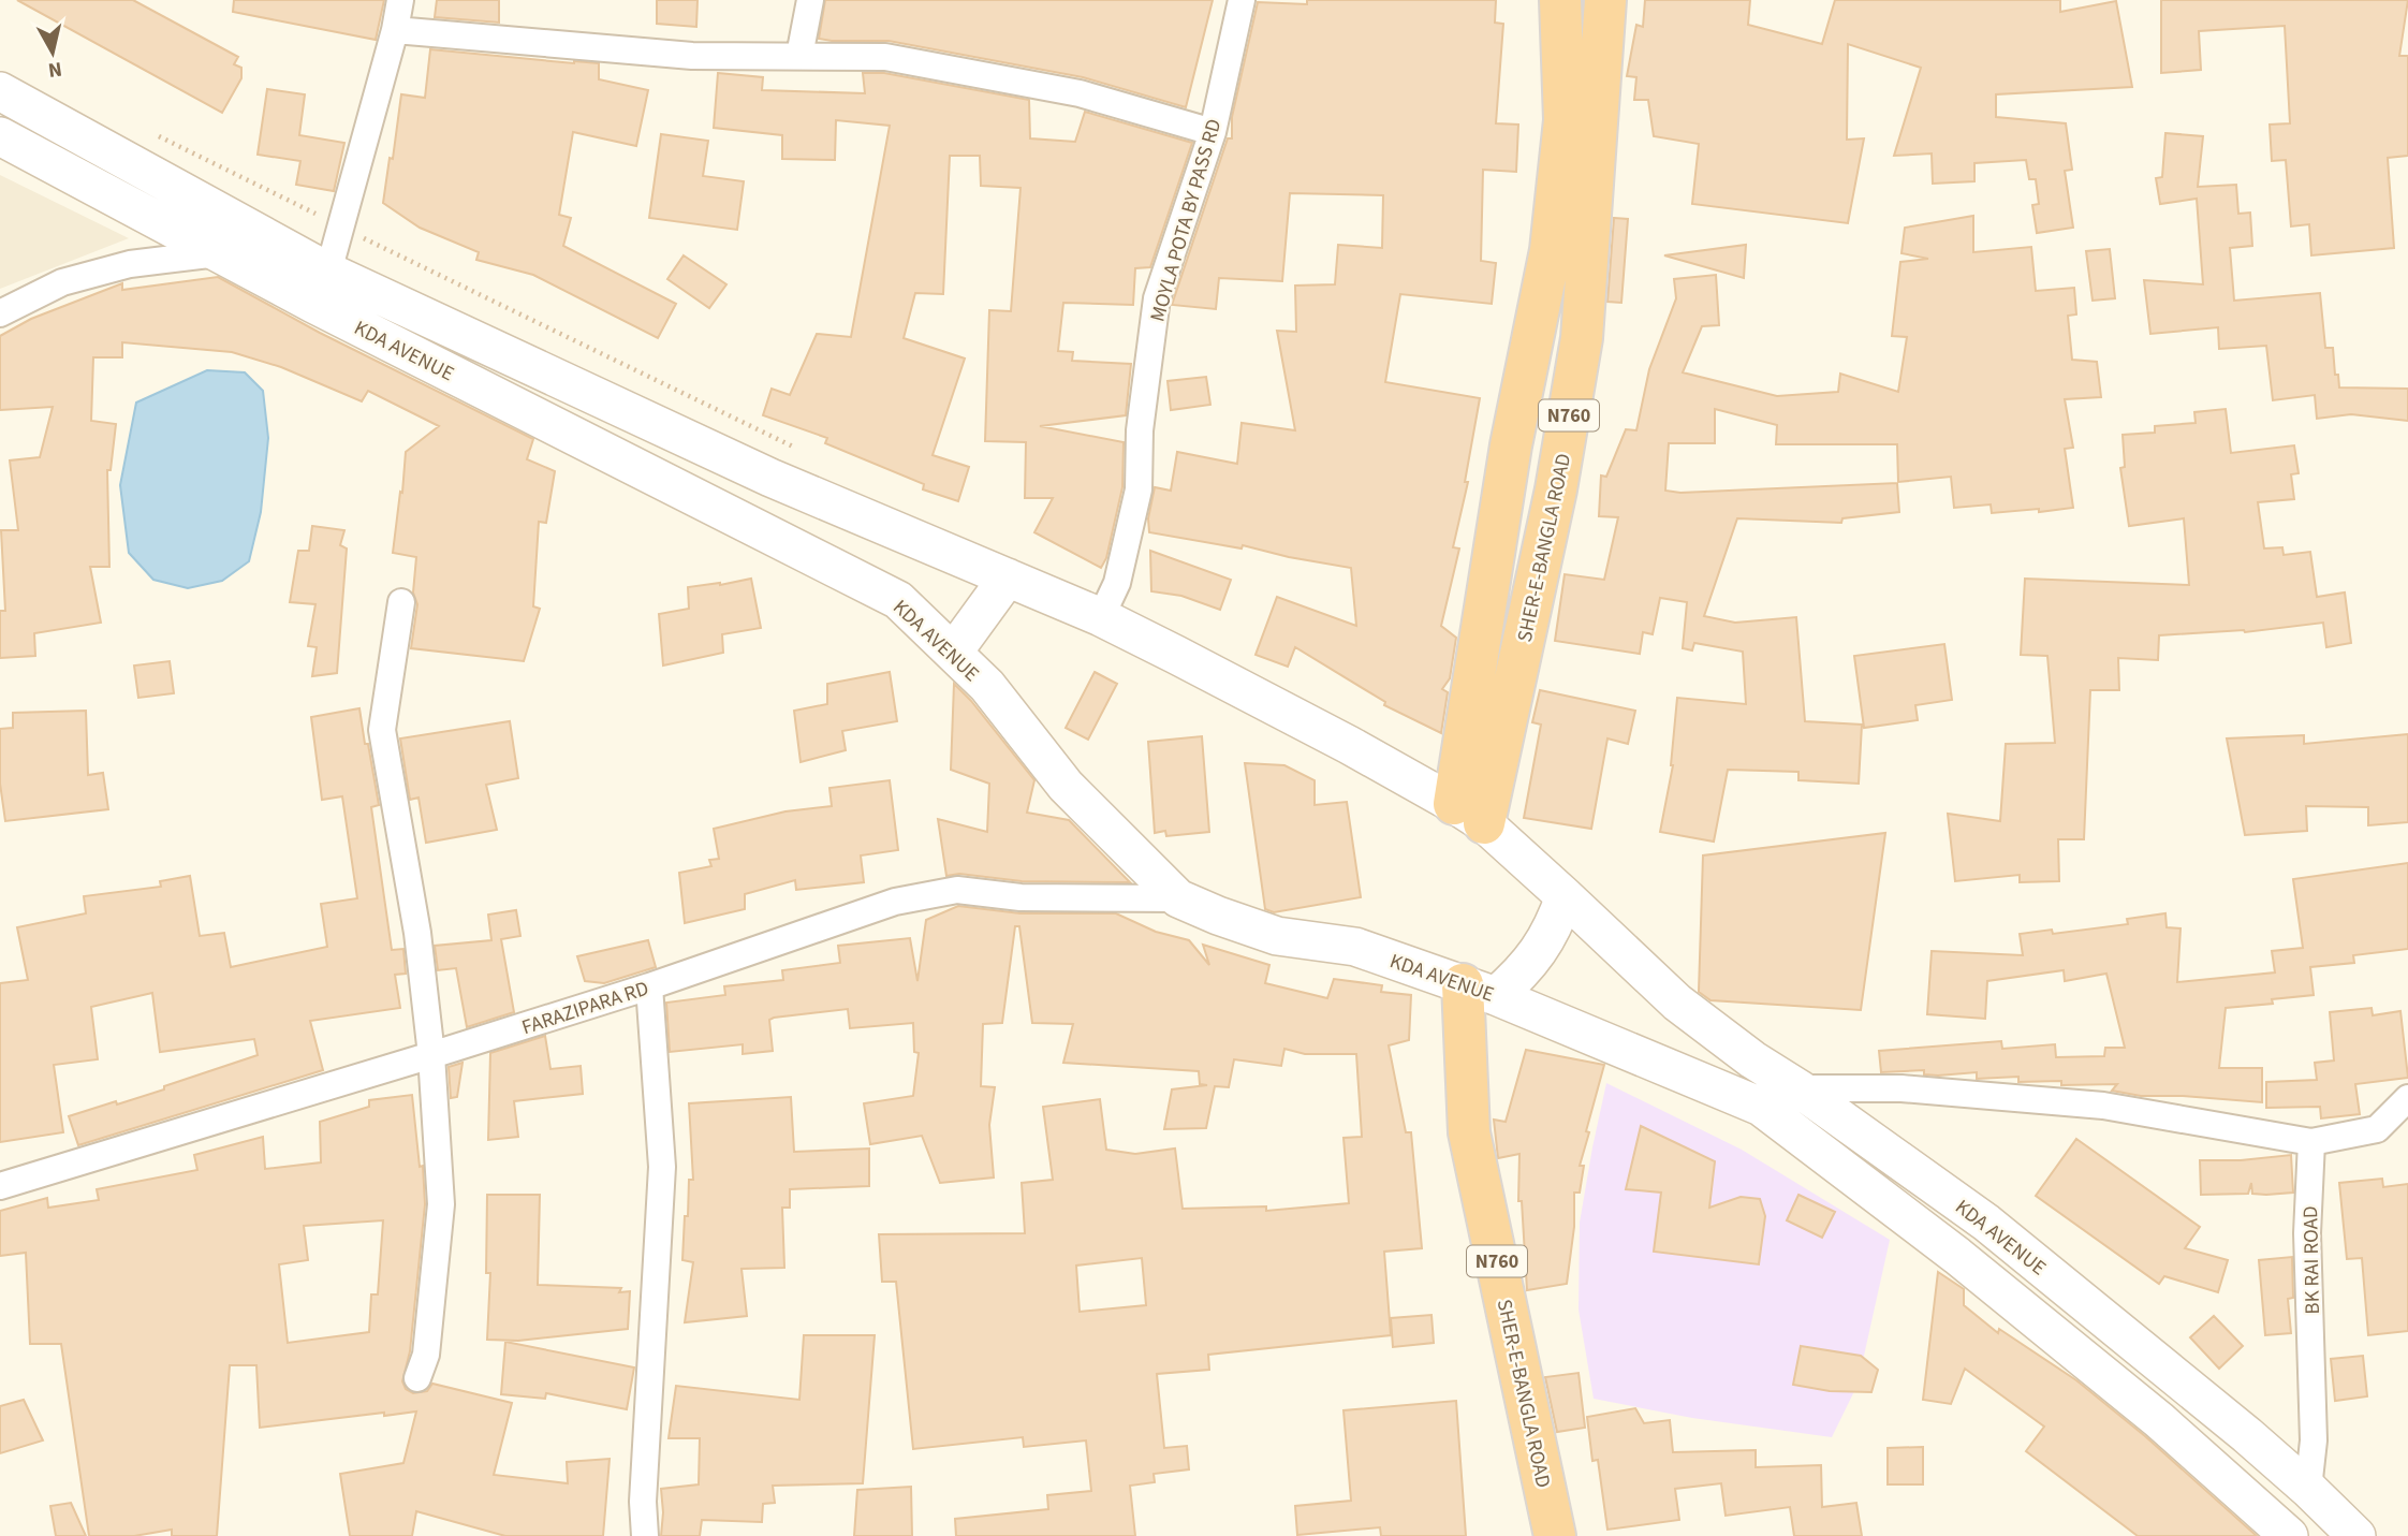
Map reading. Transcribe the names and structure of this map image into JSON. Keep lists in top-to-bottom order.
{
  "streets": {
    "highway": ["N760", "SHER-E-BANGLA ROAD"],
    "main road": ["KDA AVENUE"],
    "street": ["MOYLA POTA BY PASS RD", "FARAZIPARA RD", "BK RAI ROAD"]
  },
  "crossings": [
    ["MOYLA POTA BY PASS RD", "KDA AVENUE"],
    ["KDA AVENUE", "SHER-E-BANGLA ROAD"],
    ["KDA AVENUE", "FARAZIPARA RD"],
    ["KDA AVENUE", "BK RAI ROAD"]
  ],
  "north": "bottom"
}
